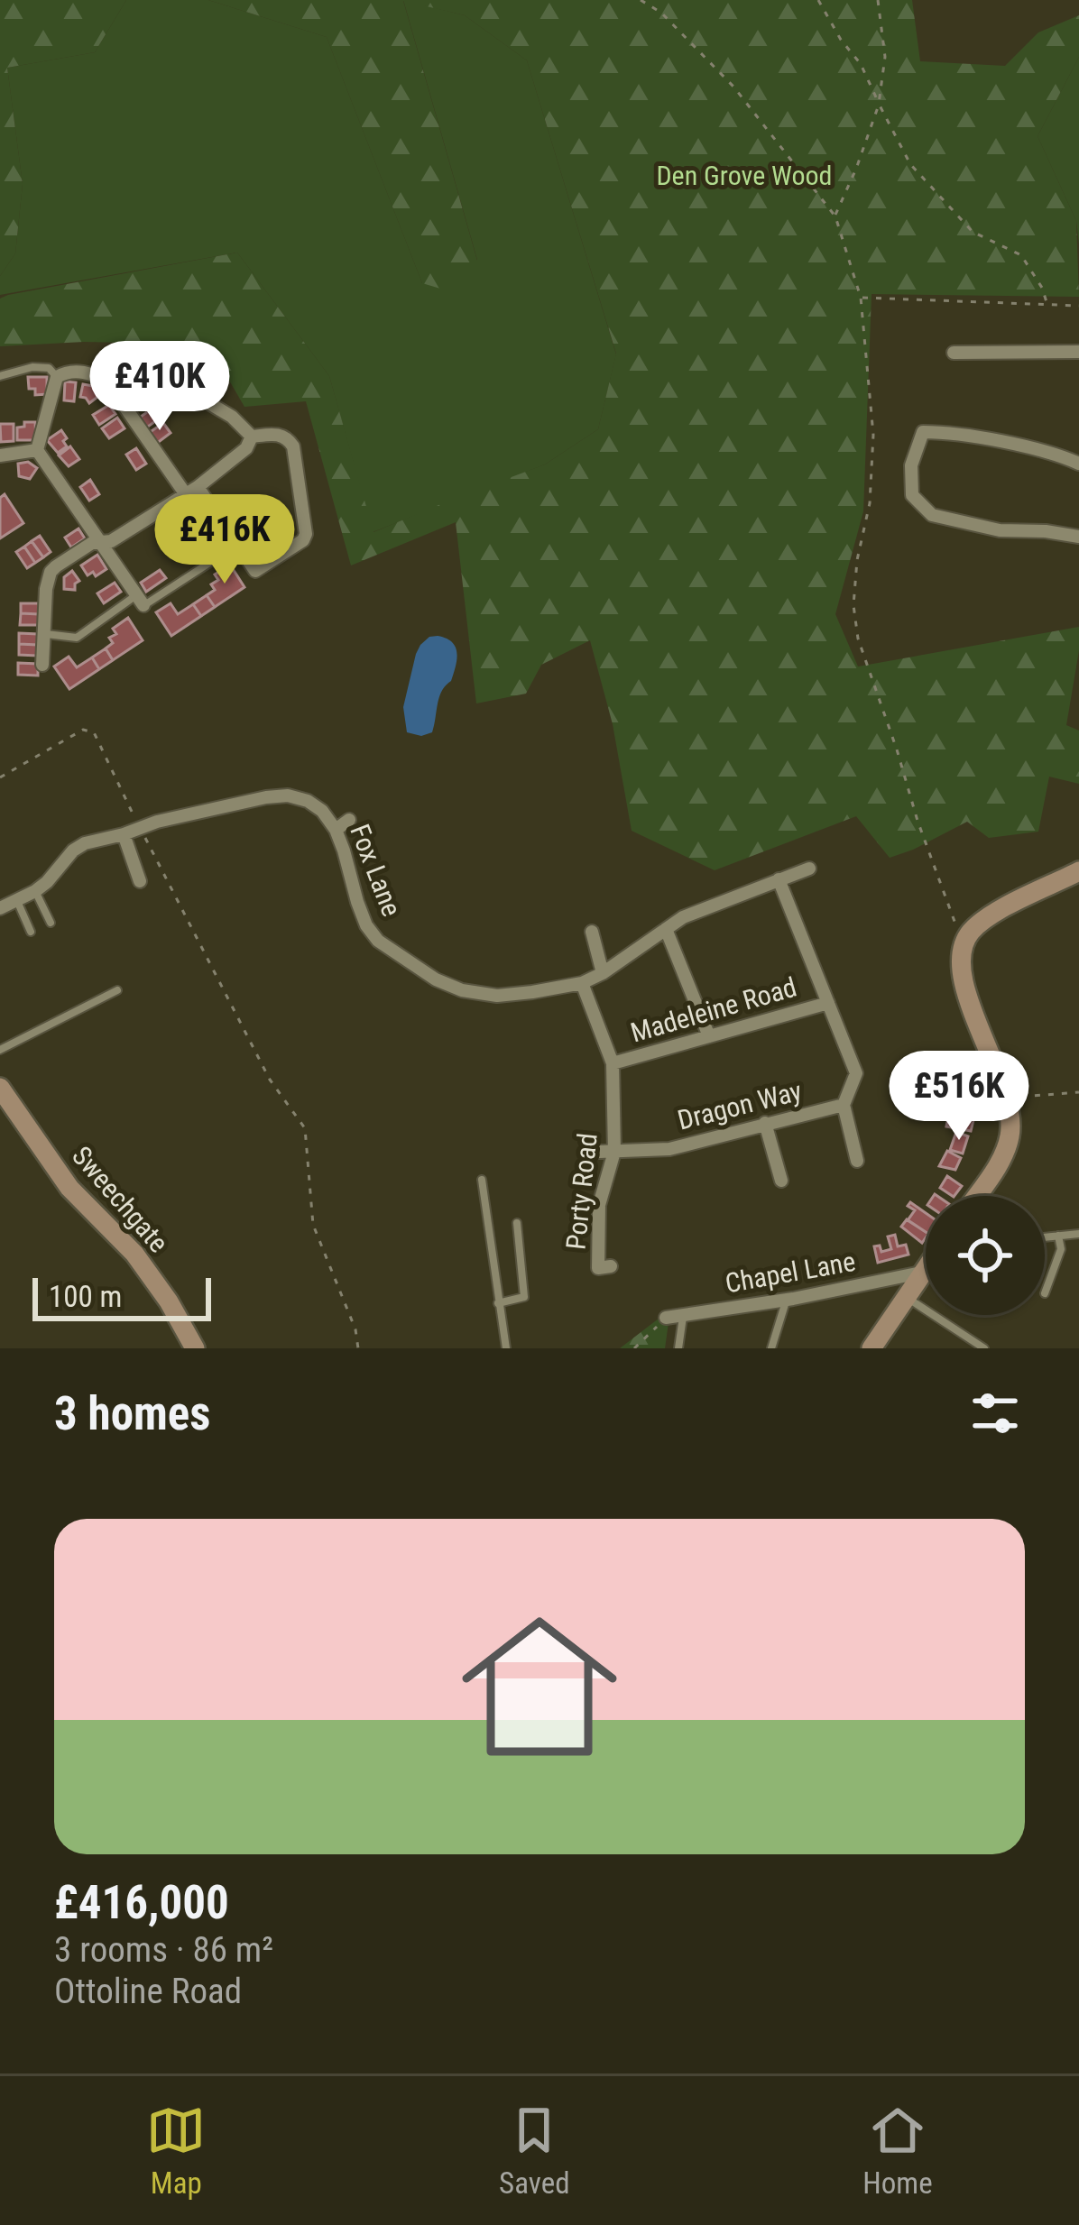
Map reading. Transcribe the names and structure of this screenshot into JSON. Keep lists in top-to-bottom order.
{
  "streets": {
    "street": [
      "Fox Lane",
      "Madeleine Road",
      "Dragon Way",
      "Porty Road",
      "Sweechgate",
      "Chapel Lane"
    ]
  },
  "crossings": [
    ["Fox Lane", "Dragon Way"],
    ["Fox Lane", "Porty Road"],
    ["Madeleine Road", "Dragon Way"],
    ["Madeleine Road", "Porty Road"],
    ["Dragon Way", "Porty Road"]
  ],
  "parks": ["Den Grove Wood"],
  "scale_bar": "100 m",
  "page": {
    "price": ["£410K", "£416K", "£516K"],
    "scale": "100 m",
    "heading": "3 homes",
    "list": [
      {
        "name": "£416,000",
        "note": "3 rooms · 86 m² · Ottoline Road"
      }
    ],
    "tabs": ["Map", "Saved", "Home"]
  }
}
